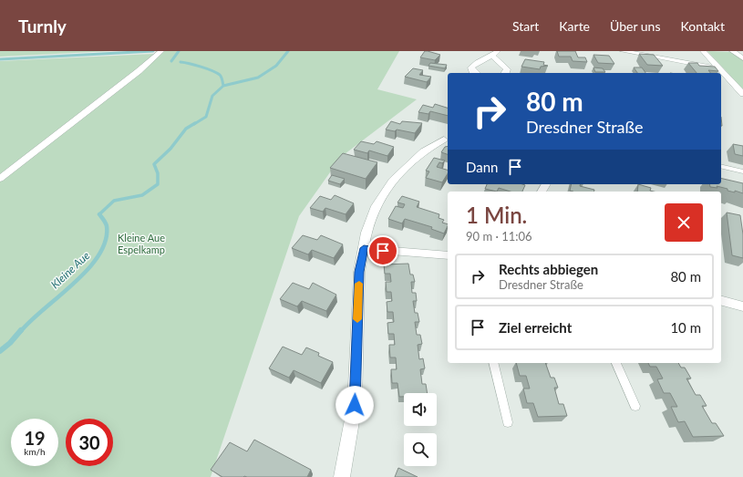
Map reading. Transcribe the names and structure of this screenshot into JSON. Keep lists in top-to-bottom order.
{
  "water": ["Kleine Aue"],
  "parks": ["Kleine Aue Espelkamp"],
  "page": {
    "header": "Turnly",
    "nav": [
      "Start",
      "Karte",
      "Über uns",
      "Kontakt"
    ],
    "turn": ["80 m", "Dresdner Straße"],
    "then": "Dann",
    "heading": ["1 Min.", "90 m · 11:06"],
    "list": [
      {
        "name": "Rechts abbiegen",
        "note": "Dresdner Straße",
        "value": "80 m"
      },
      {
        "name": "Ziel erreicht",
        "value": "10 m"
      }
    ],
    "speed": "19 km/h",
    "limit": "30"
  }
}
